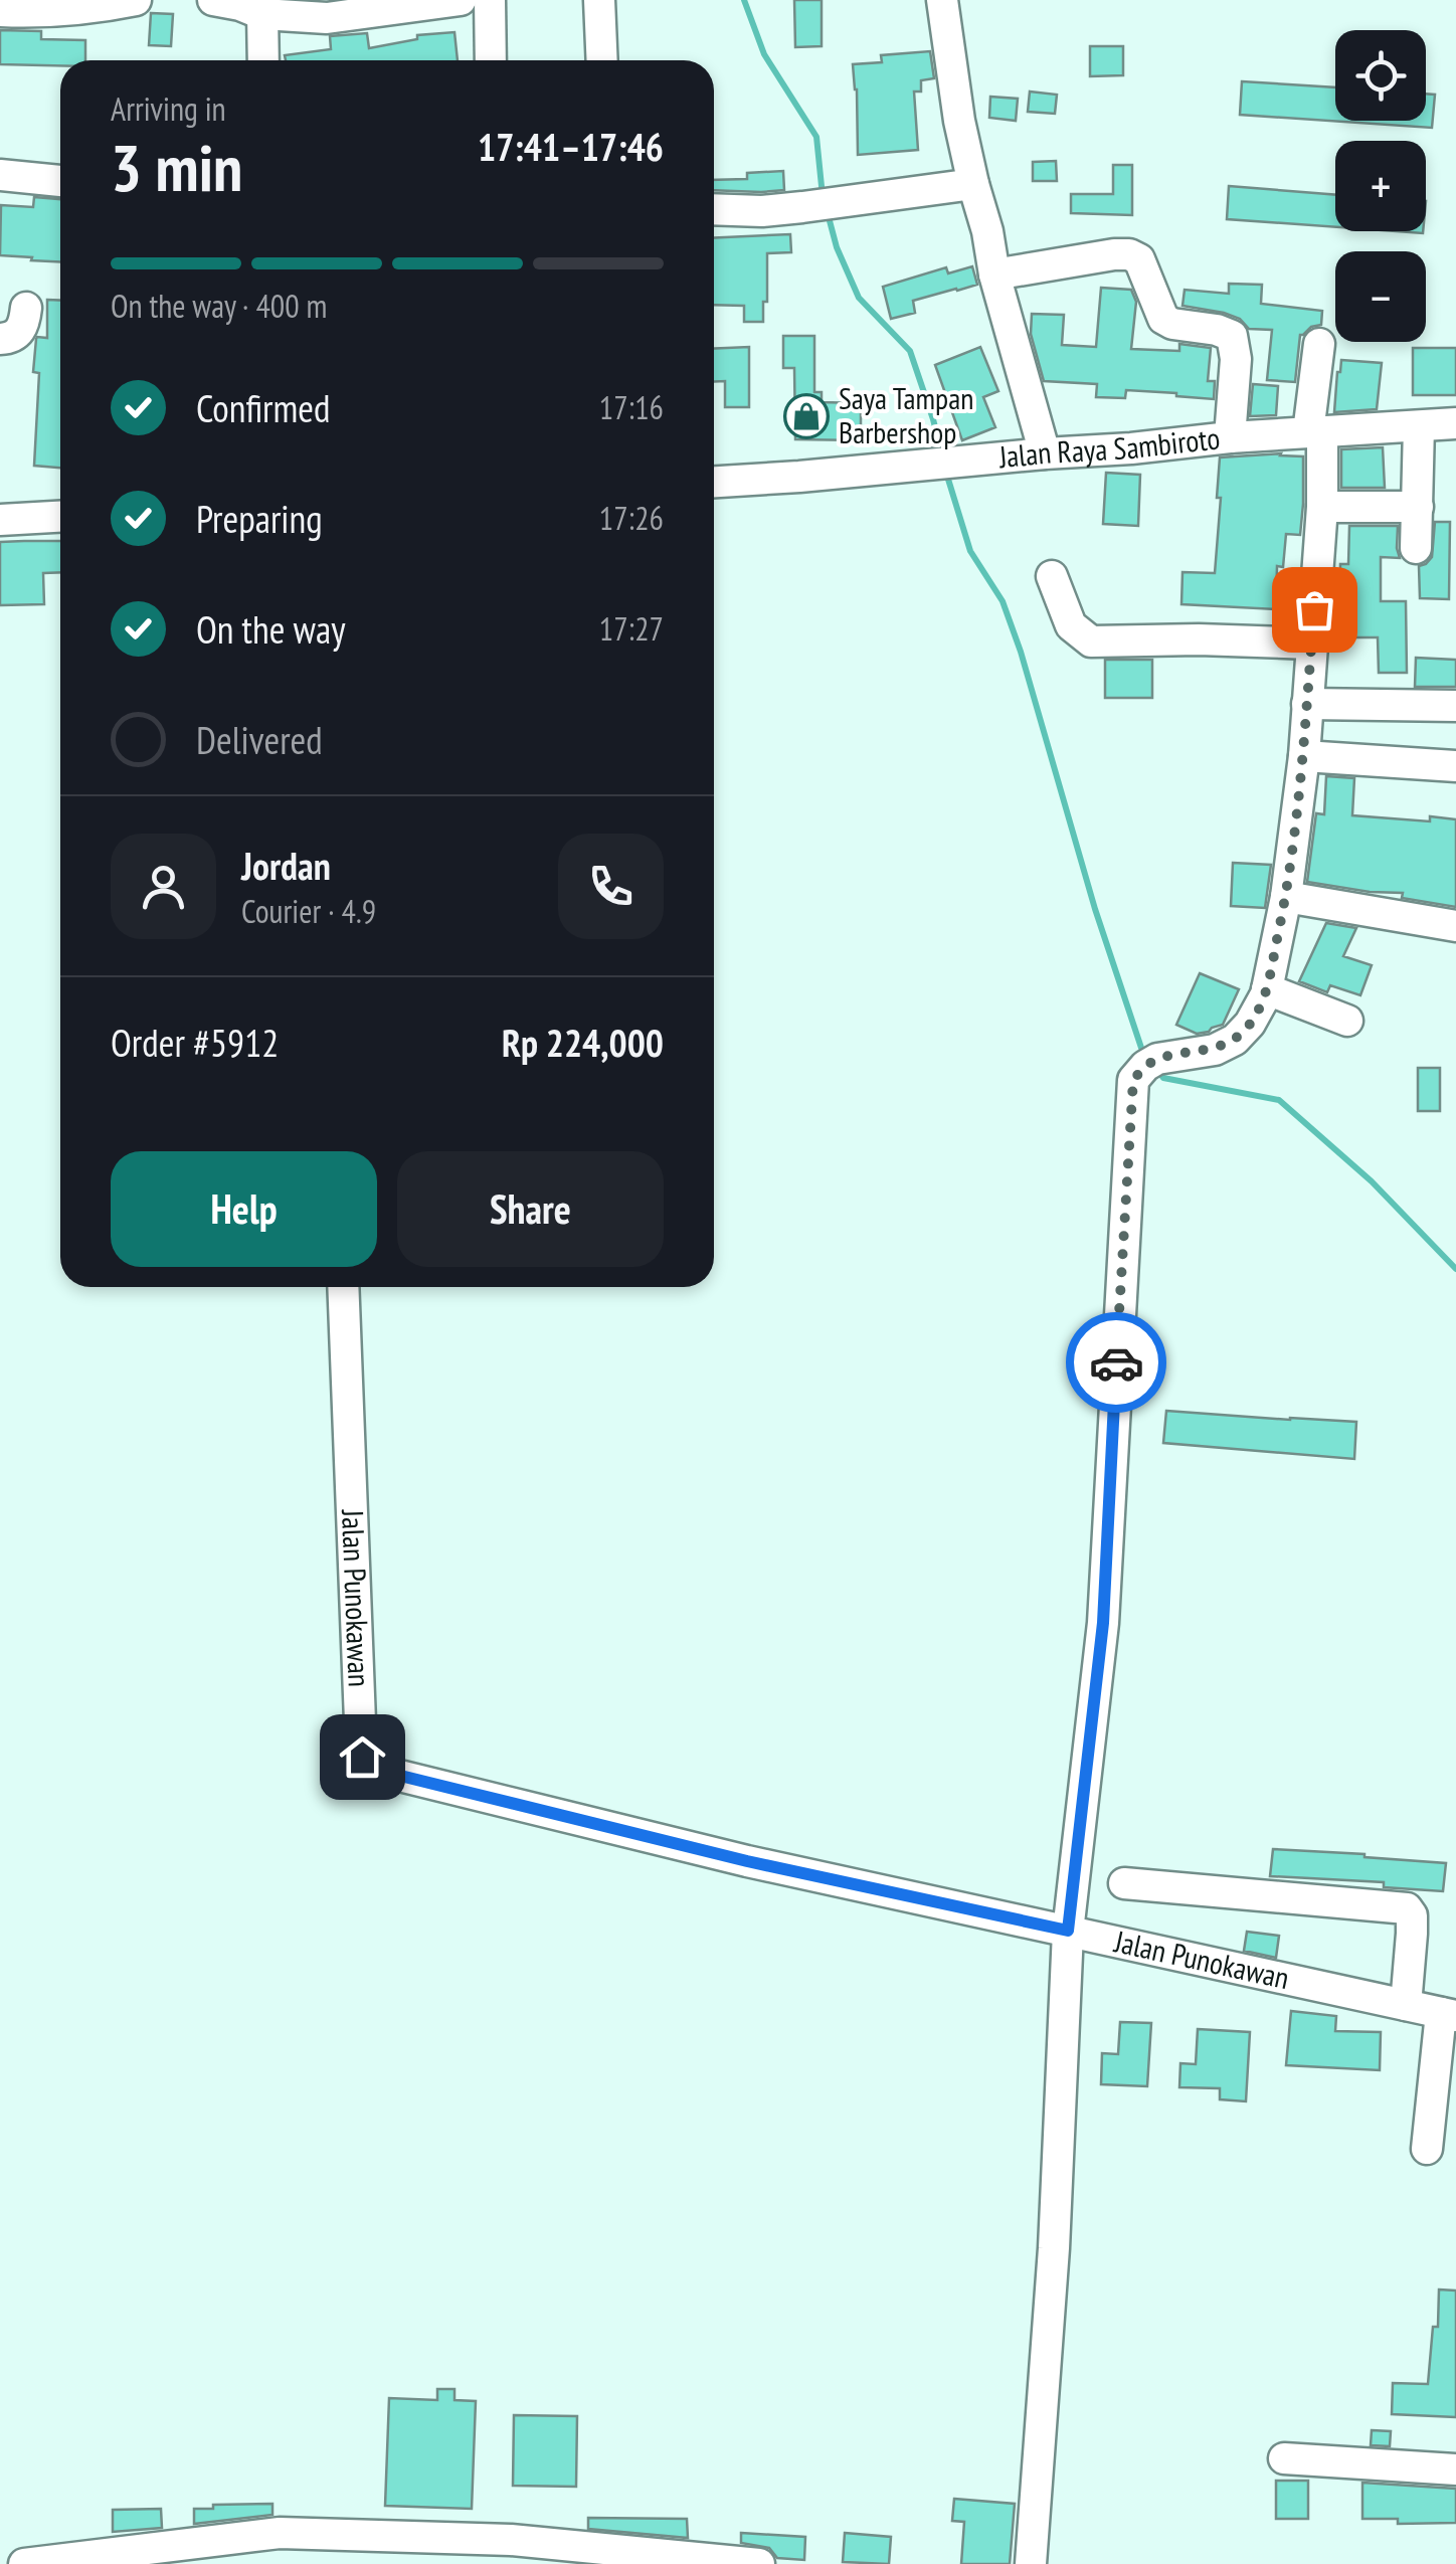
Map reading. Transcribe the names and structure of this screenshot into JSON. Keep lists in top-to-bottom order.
{
  "streets": {
    "street": ["Jalan Raya Sambiroto", "Jalan Punokawan"]
  },
  "places": {
    "shop": ["Saya Tampan Barbershop"]
  },
  "page": {
    "map_buttons": ["+", "−"],
    "heading": ["3 min", "Arriving in", "17:41–17:46"],
    "panel": [
      "Jordan",
      "Courier · 4.9",
      "Order #5912",
      "Rp 224,000"
    ],
    "bar": "On the way · 400 m",
    "list": [
      ["Confirmed", "17:16"],
      ["Preparing", "17:26"],
      ["On the way", "17:27"],
      "Delivered"
    ],
    "buttons": ["Help", "Share"]
  }
}
